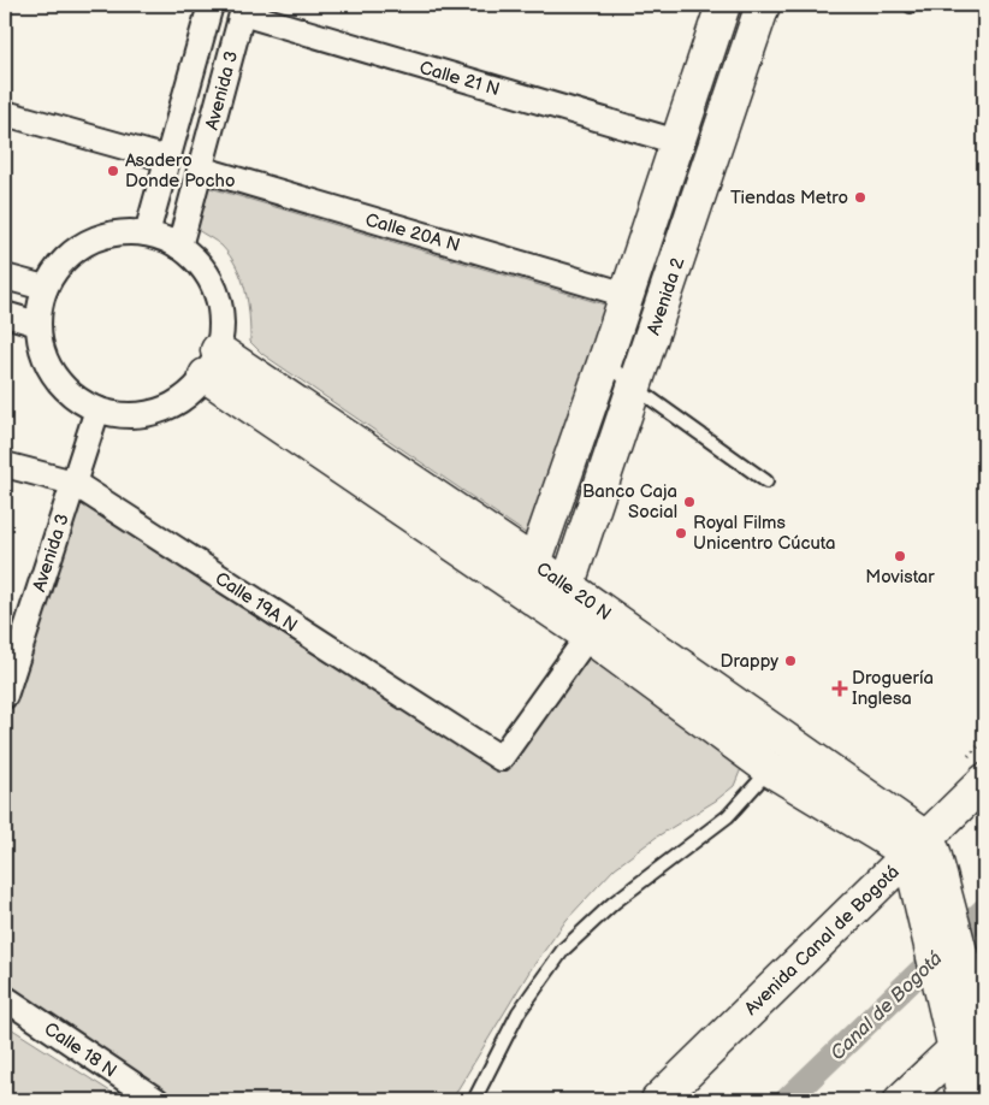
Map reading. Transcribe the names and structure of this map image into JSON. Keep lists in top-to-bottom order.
{
  "streets": {
    "street": [
      "Calle 21 N",
      "Avenida 3",
      "Calle 20A N",
      "Avenida 2",
      "Calle 20 N",
      "Calle 19A N",
      "Avenida Canal de Bogotá",
      "Calle 18 N"
    ]
  },
  "crossings": [
    ["Calle 21 N", "Avenida 3"],
    ["Calle 21 N", "Avenida 2"],
    ["Avenida 3", "Calle 20A N"],
    ["Avenida 3", "Calle 20 N"],
    ["Avenida 3", "Calle 19A N"],
    ["Calle 20A N", "Avenida 2"],
    ["Avenida 2", "Calle 20 N"],
    ["Calle 20 N", "Calle 19A N"],
    ["Calle 20 N", "Avenida Canal de Bogotá"]
  ],
  "water": ["Canal de Bogotá"],
  "places": {
    "other": [
      "Asadero Donde Pocho",
      "Tiendas Metro",
      "Banco Caja Social",
      "Royal Films Unicentro Cúcuta",
      "Movistar",
      "Drappy"
    ],
    "health": ["Droguería Inglesa"]
  }
}
